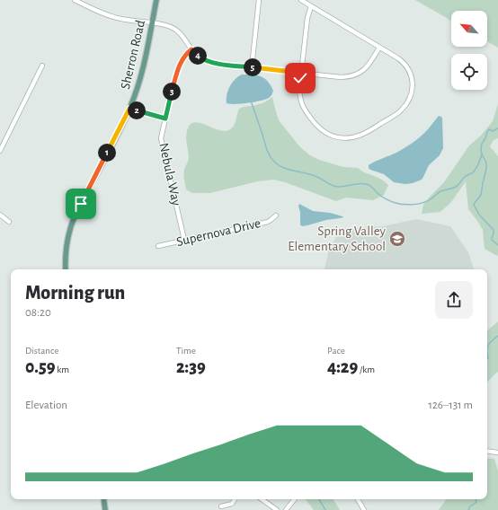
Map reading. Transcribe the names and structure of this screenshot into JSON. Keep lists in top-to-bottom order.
{
  "streets": {
    "main road": ["Sherron Road"],
    "street": ["Nebula Way", "Supernova Drive"]
  },
  "crossings": [
    ["Nebula Way", "Supernova Drive"]
  ],
  "places": {
    "school or university": ["Spring Valley Elementary School"]
  },
  "north": "top left",
  "page": {
    "pins": [
      "4",
      "5",
      "3",
      "2",
      "1"
    ],
    "heading": ["Morning run", "08:20"],
    "stats": [
      ["Distance", "0.59 km"],
      ["Time", "2:39"],
      ["Pace", "4:29 /km"]
    ],
    "chart": ["Elevation", "126–131 m"]
  }
}
